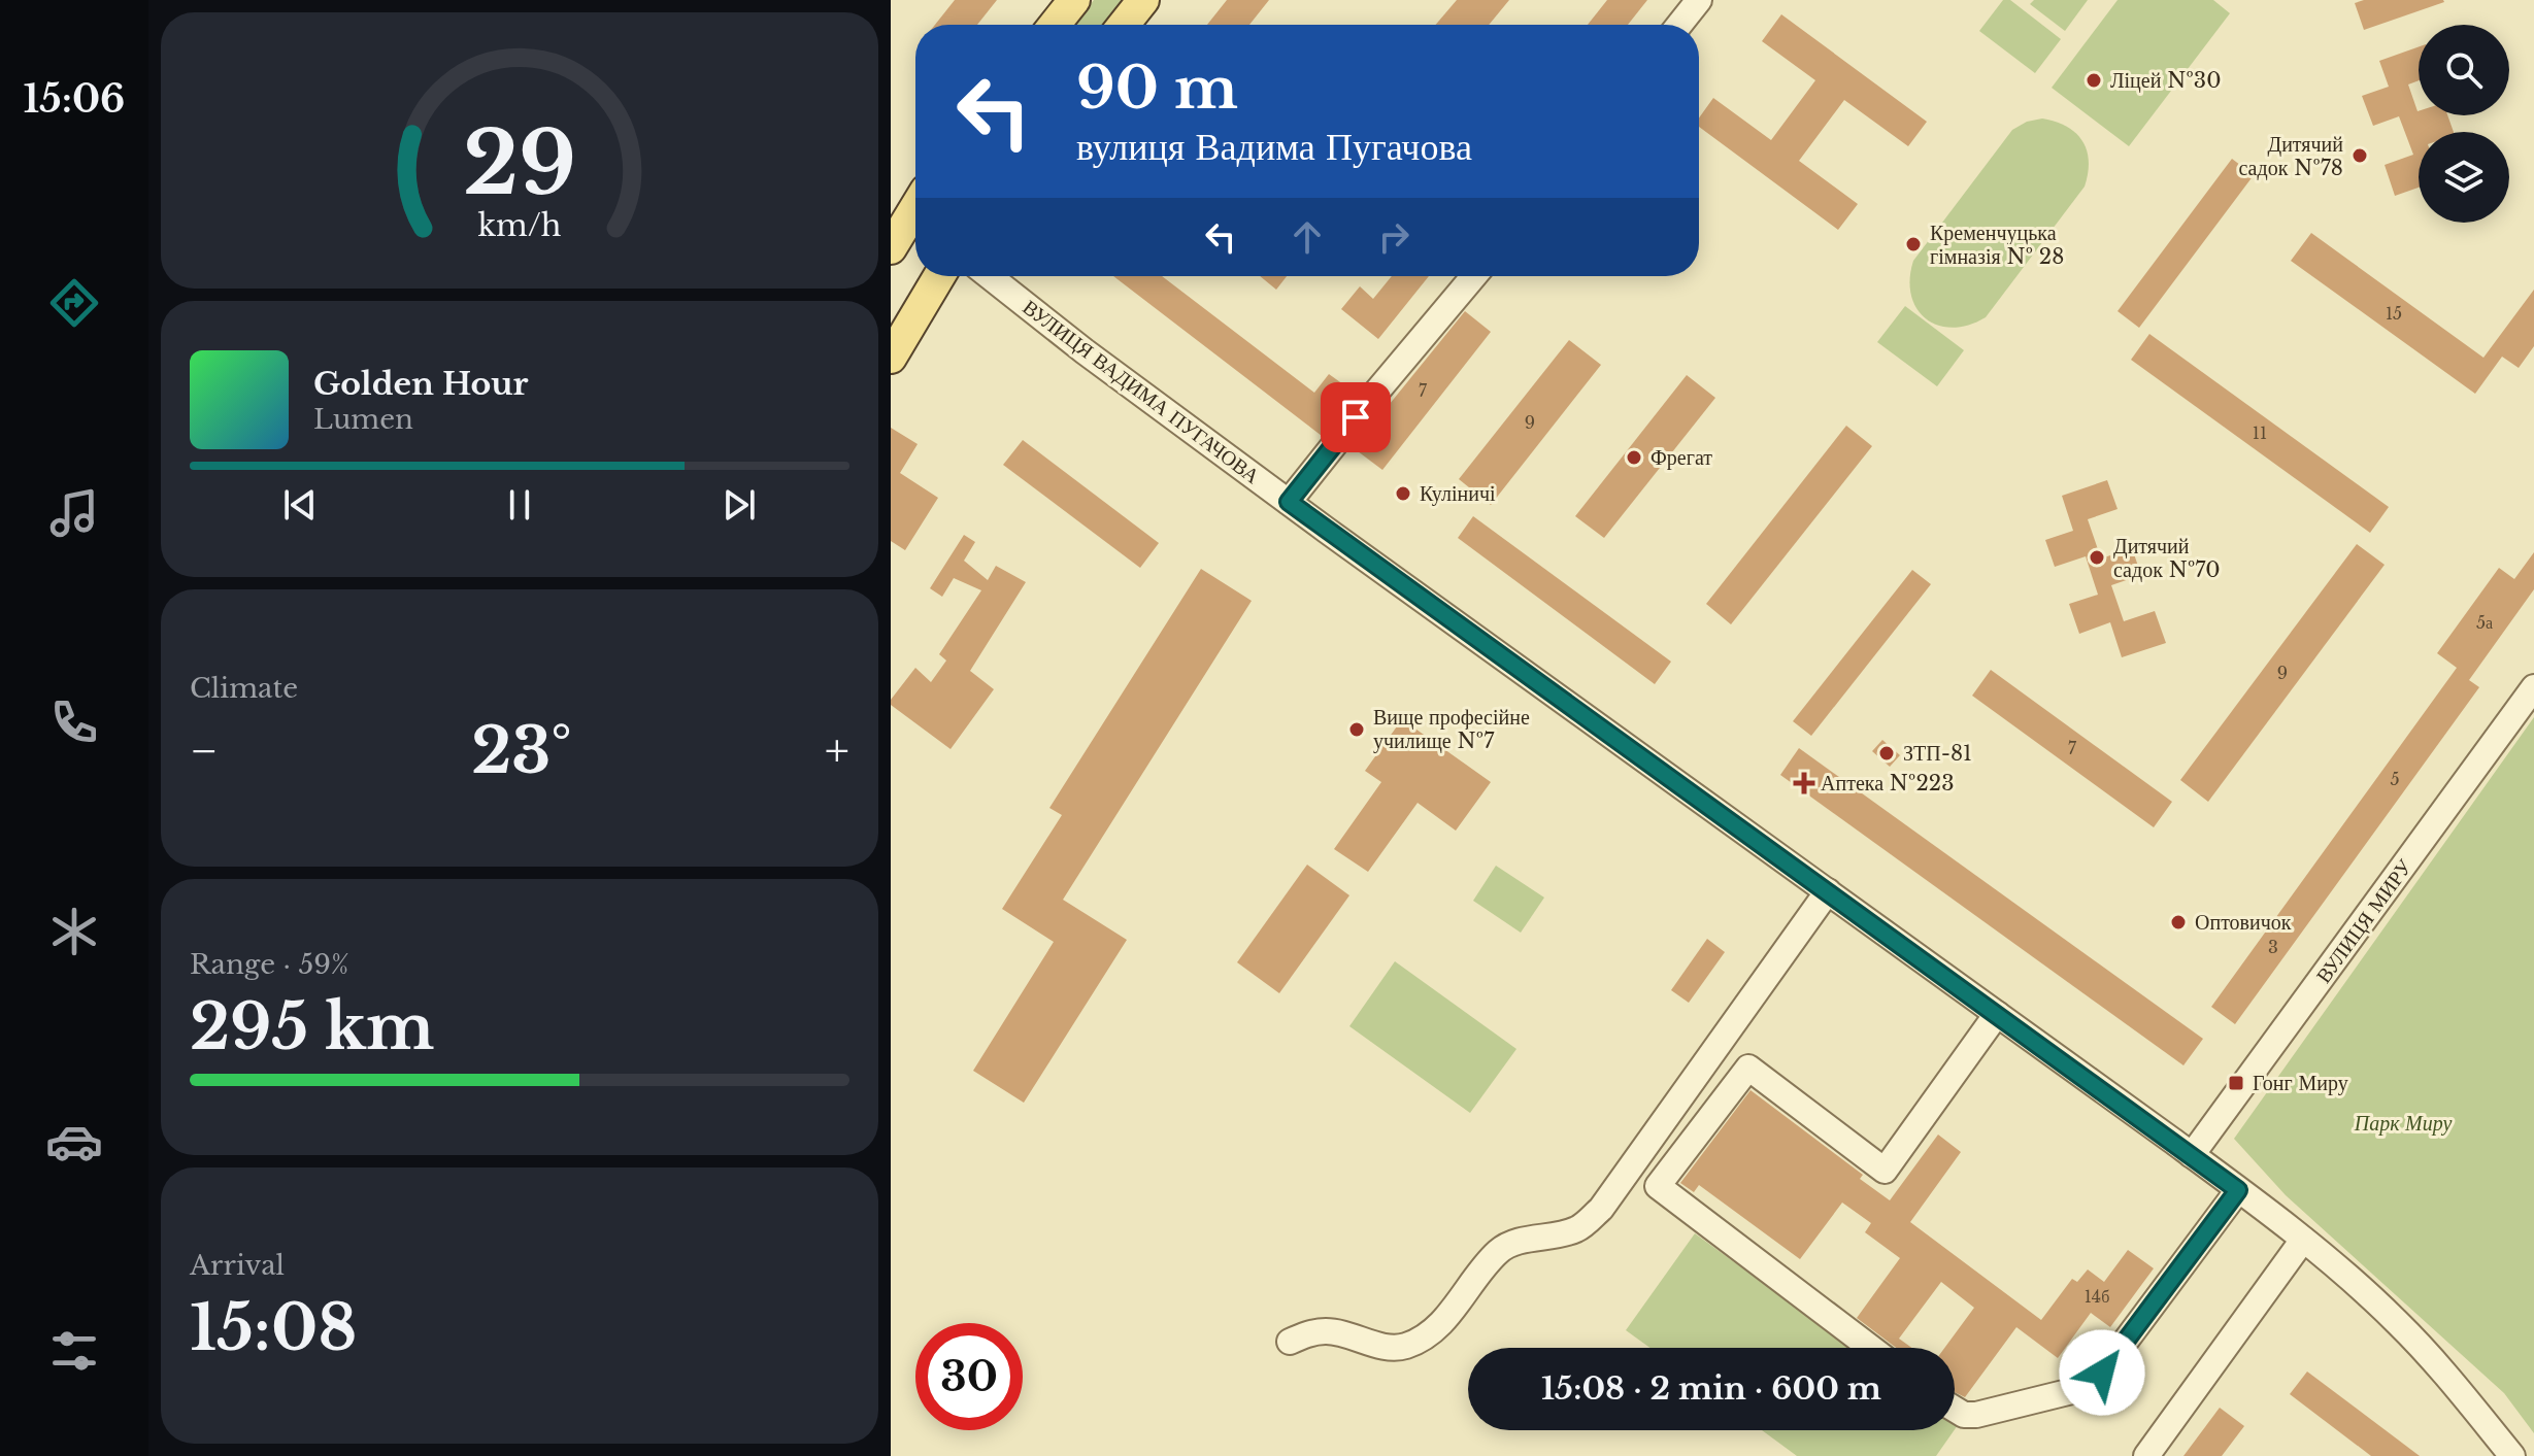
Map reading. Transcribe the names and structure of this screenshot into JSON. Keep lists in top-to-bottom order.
{
  "streets": {
    "street": ["ВУЛИЦЯ ВАДИМА ПУГАЧОВА", "ВУЛИЦЯ МИРУ"]
  },
  "crossings": [
    ["ВУЛИЦЯ ВАДИМА ПУГАЧОВА", "ВУЛИЦЯ МИРУ"]
  ],
  "parks": ["Парк Миру"],
  "places": {
    "other": [
      "Ліцей №30",
      "Дитячий садок №78",
      "Кременчуцька гімназія № 28",
      "Фрегат",
      "Куліничі",
      "Дитячий садок №70",
      "Вище професійне училище №7",
      "ЗТП-81",
      "Оптовичок"
    ],
    "health": ["Аптека №223"],
    "transit": ["Гонг Миру"]
  },
  "house_numbers": [
    "15",
    "7",
    "9",
    "11",
    "5а",
    "9",
    "7",
    "5",
    "3",
    "14б"
  ],
  "page": {
    "tabs": "15:06",
    "turn": ["90 m", "вулиця Вадима Пугачова"],
    "song": ["Golden Hour", "Lumen"],
    "tile": [
      "Climate",
      ["Range · 59%", "295 km"],
      ["Arrival", "15:08"]
    ],
    "heat": ["−", "23°", "+"],
    "limit": "30",
    "trip": "15:08 · 2 min · 600 m",
    "gauge": ["29", "km/h"]
  }
}
